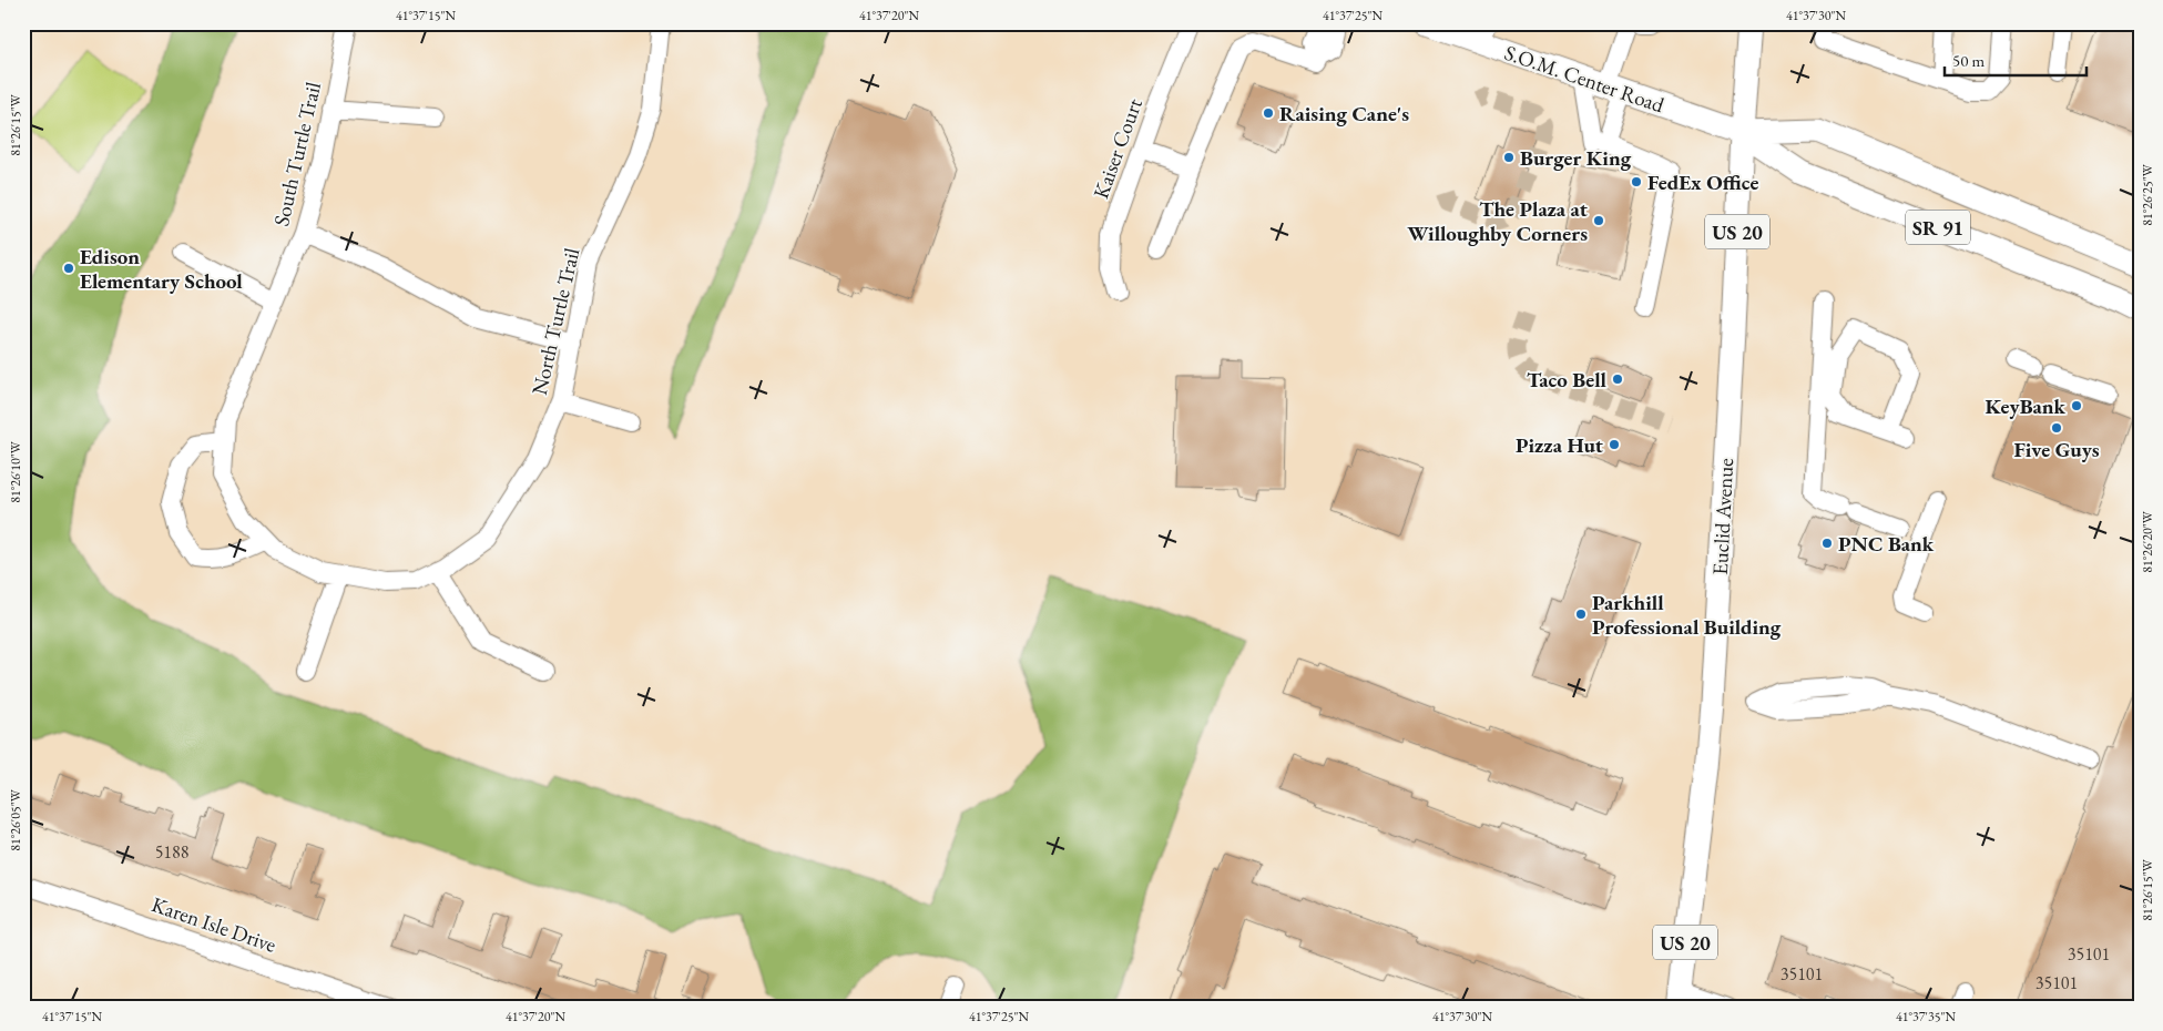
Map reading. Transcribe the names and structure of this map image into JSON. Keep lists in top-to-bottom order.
{
  "streets": {
    "main road": [
      "S.O.M. Center Road",
      "SR 91",
      "US 20",
      "Euclid Avenue"
    ],
    "street": [
      "Kaiser Court",
      "South Turtle Trail",
      "North Turtle Trail",
      "Karen Isle Drive"
    ]
  },
  "crossings": [
    ["S.O.M. Center Road", "Euclid Avenue"],
    ["South Turtle Trail", "North Turtle Trail"]
  ],
  "places": [
    "Raising Cane's",
    "Burger King",
    "FedEx Office",
    "The Plaza at Willoughby Corners",
    "Edison Elementary School",
    "Taco Bell",
    "KeyBank",
    "Five Guys",
    "Pizza Hut",
    "PNC Bank",
    "Parkhill Professional Building"
  ],
  "house_numbers": [
    "5188",
    "35101",
    "35101",
    "35101"
  ],
  "scale_bar": "50 m",
  "coordinates": [
    "41°37'15\"N",
    "41°37'20\"N",
    "41°37'25\"N",
    "41°37'30\"N",
    "81°26'15\"W",
    "81°26'25\"W",
    "81°26'10\"W",
    "81°26'20\"W",
    "81°26'05\"W",
    "41°37'35\"N"
  ]
}
